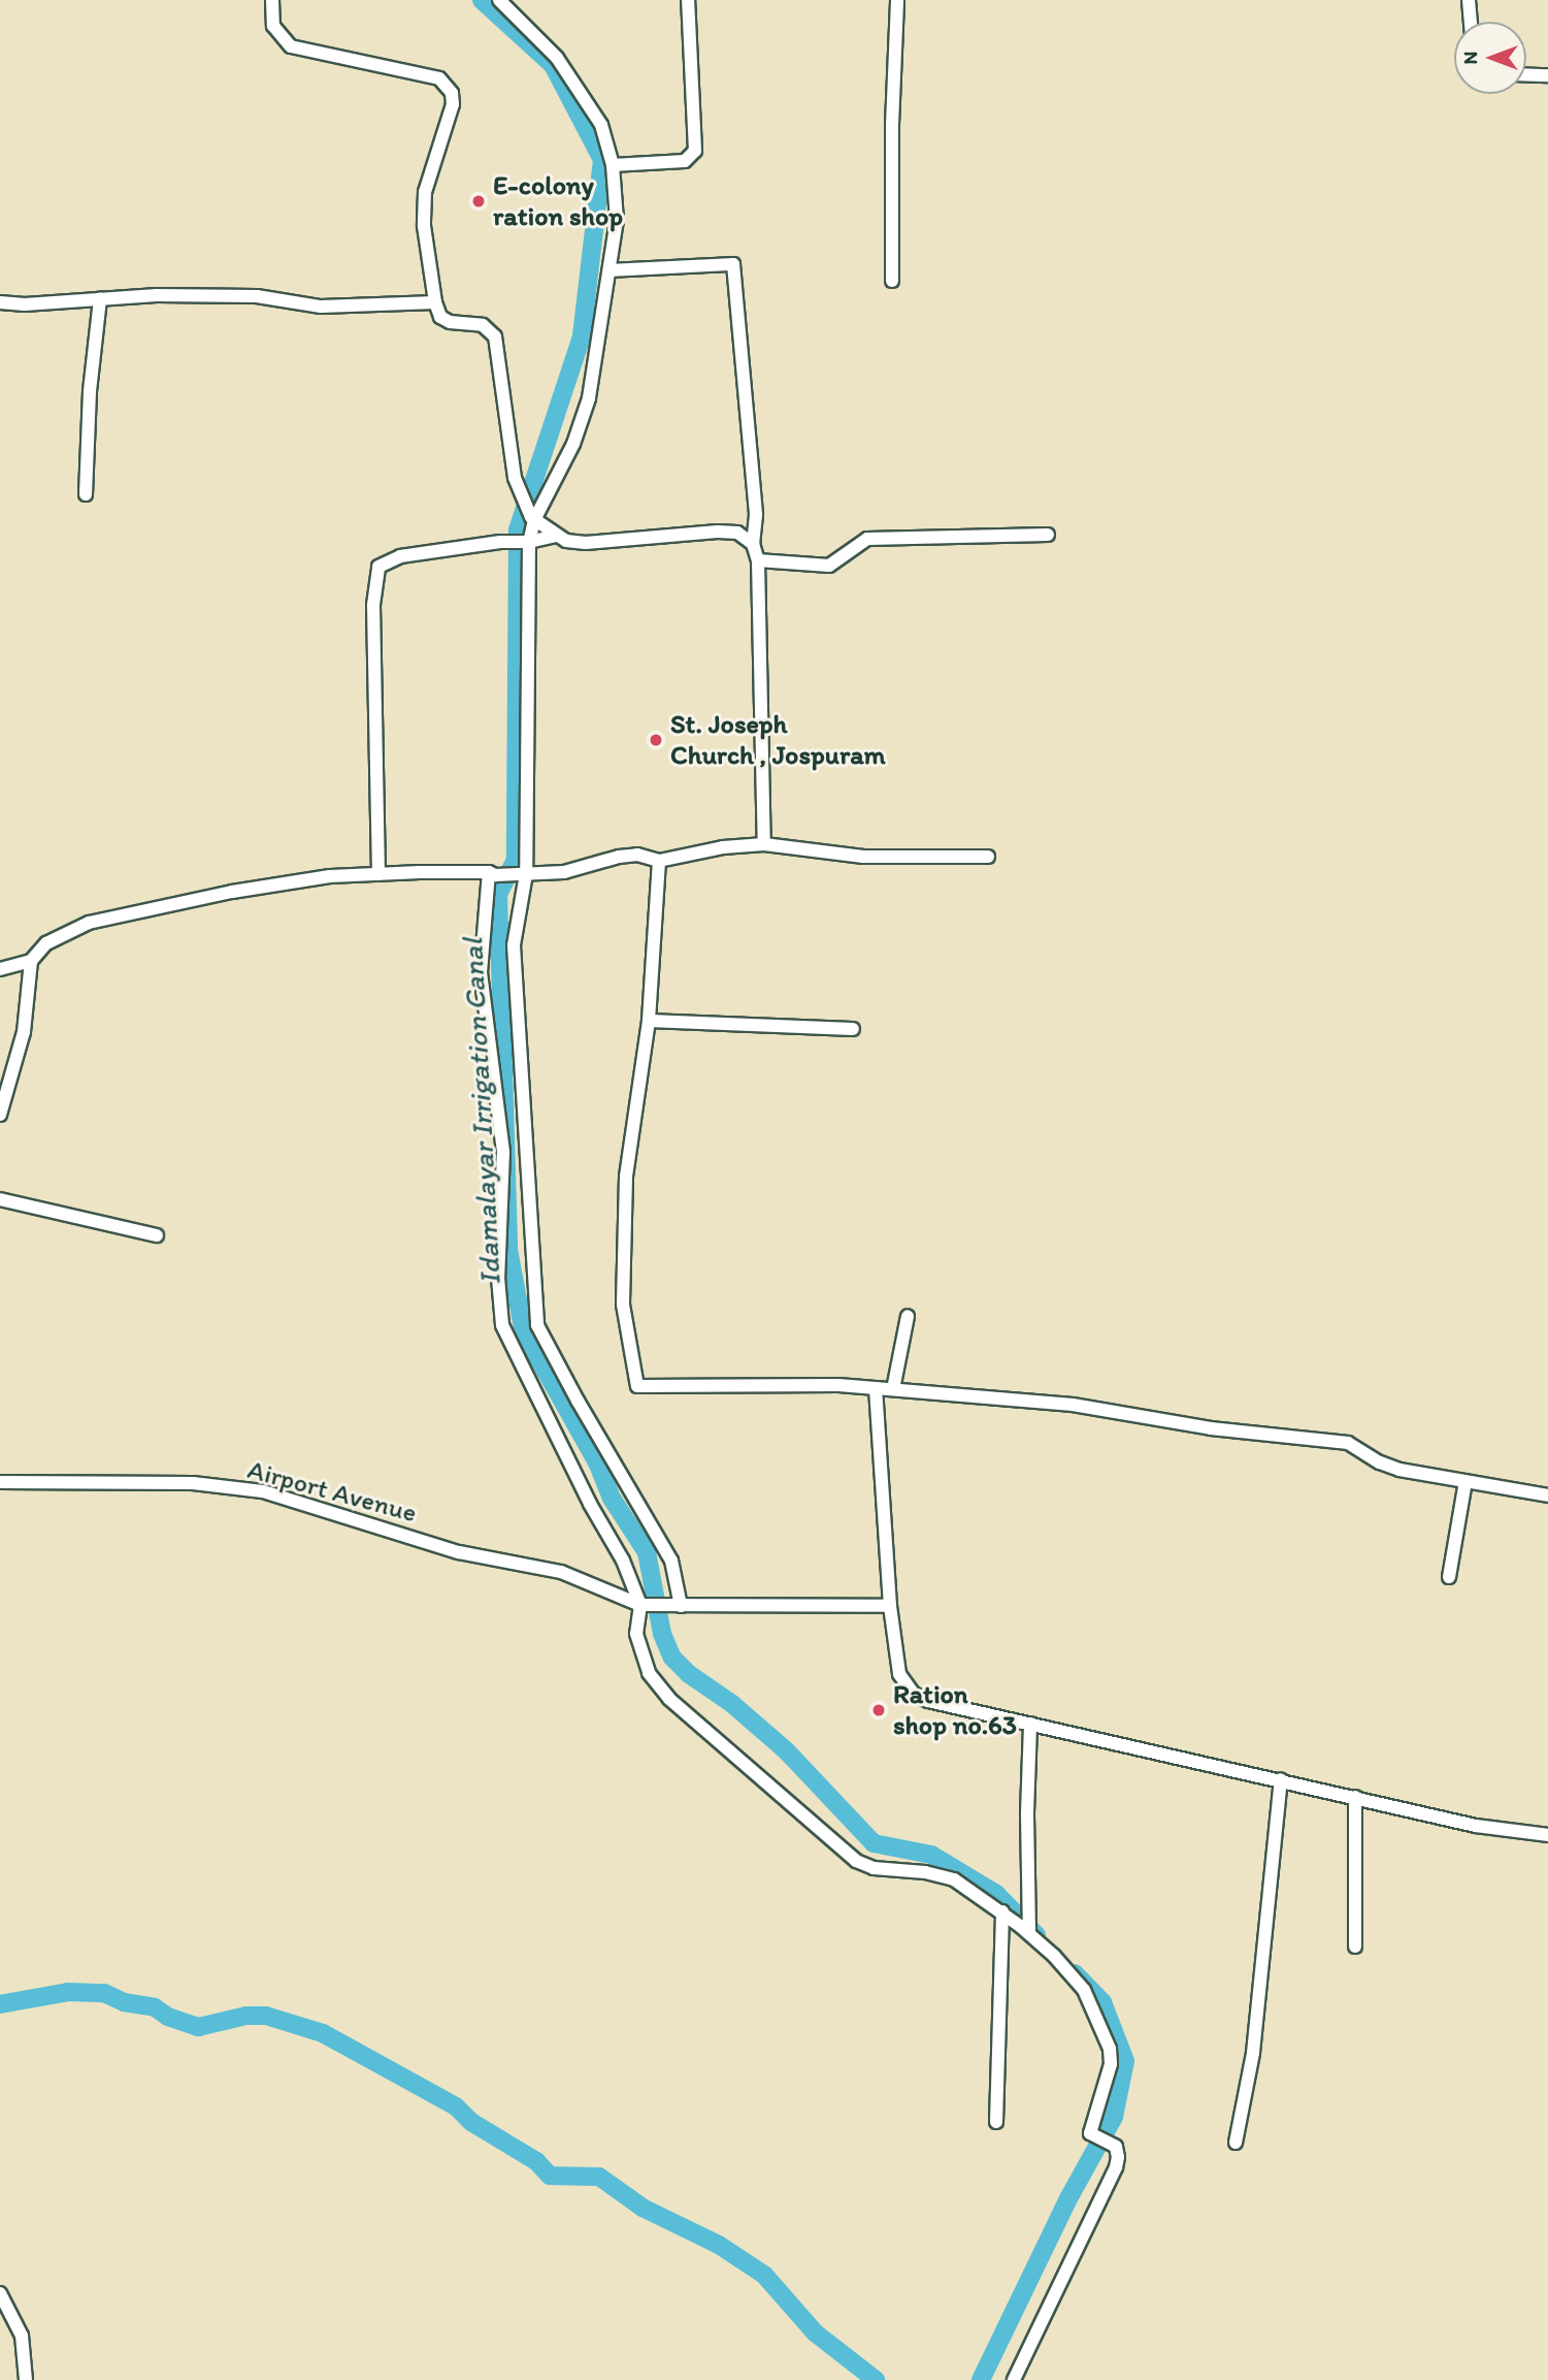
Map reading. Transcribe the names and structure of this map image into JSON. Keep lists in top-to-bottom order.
{
  "streets": {
    "street": ["Airport Avenue"]
  },
  "water": ["Idamalayar Irrigation Canal"],
  "places": ["E-colony ration shop", "St. Joseph Church , Jospuram", "Ration shop no.63"],
  "north": "left"
}
